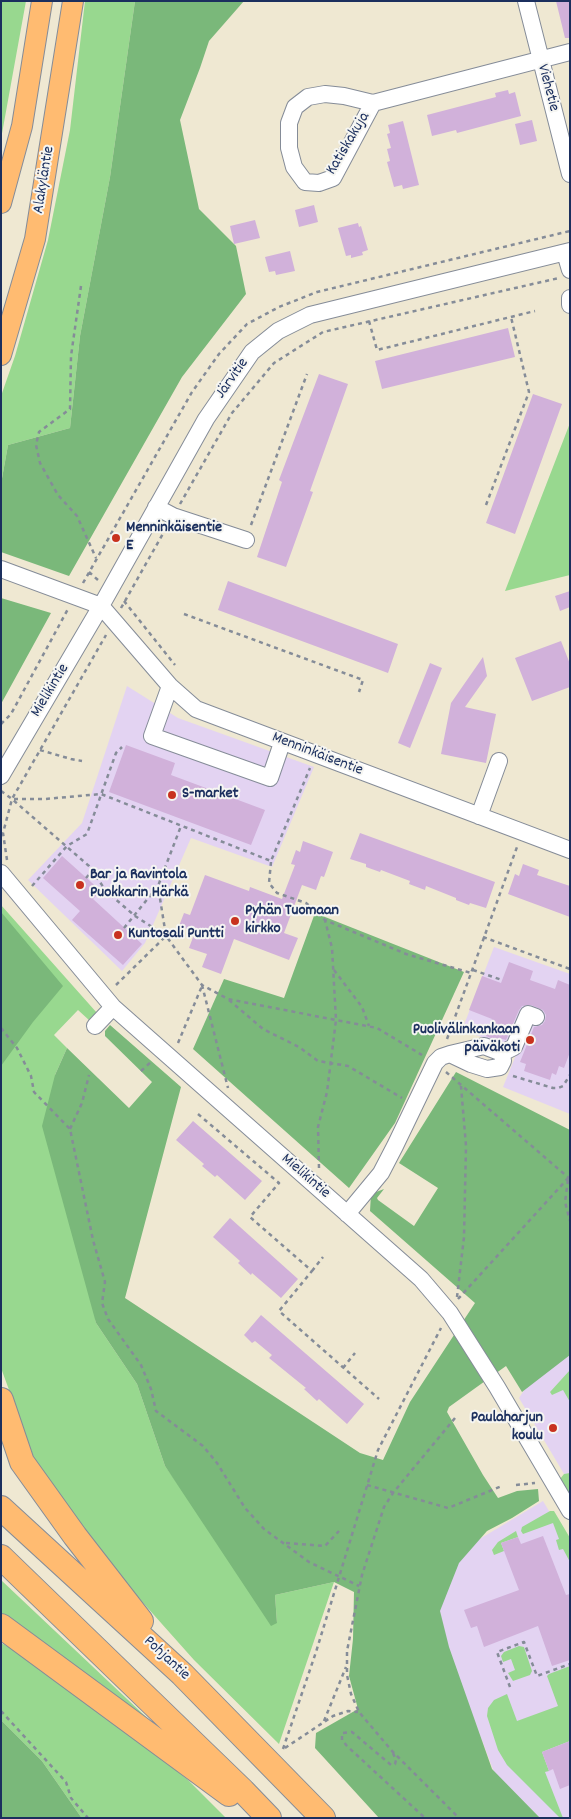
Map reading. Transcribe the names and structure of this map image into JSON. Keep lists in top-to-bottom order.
{
  "streets": {
    "highway": ["Pohjantie"],
    "main road": ["Alakyläntie"],
    "street": [
      "Viehetie",
      "Katiskakuja",
      "Järvitie",
      "Mielikintie",
      "Menninkäisentie"
    ]
  },
  "crossings": [
    ["Viehetie", "Katiskakuja"],
    ["Järvitie", "Mielikintie"],
    ["Järvitie", "Menninkäisentie"],
    ["Mielikintie", "Menninkäisentie"]
  ],
  "places": [
    "Menninkäisentie E",
    "S-market",
    "Bar ja Ravintola Puokkarin Härkä",
    "Pyhän Tuomaan kirkko",
    "Kuntosali Puntti",
    "Puolivälinkankaan päiväkoti",
    "Paulaharjun koulu"
  ]
}
